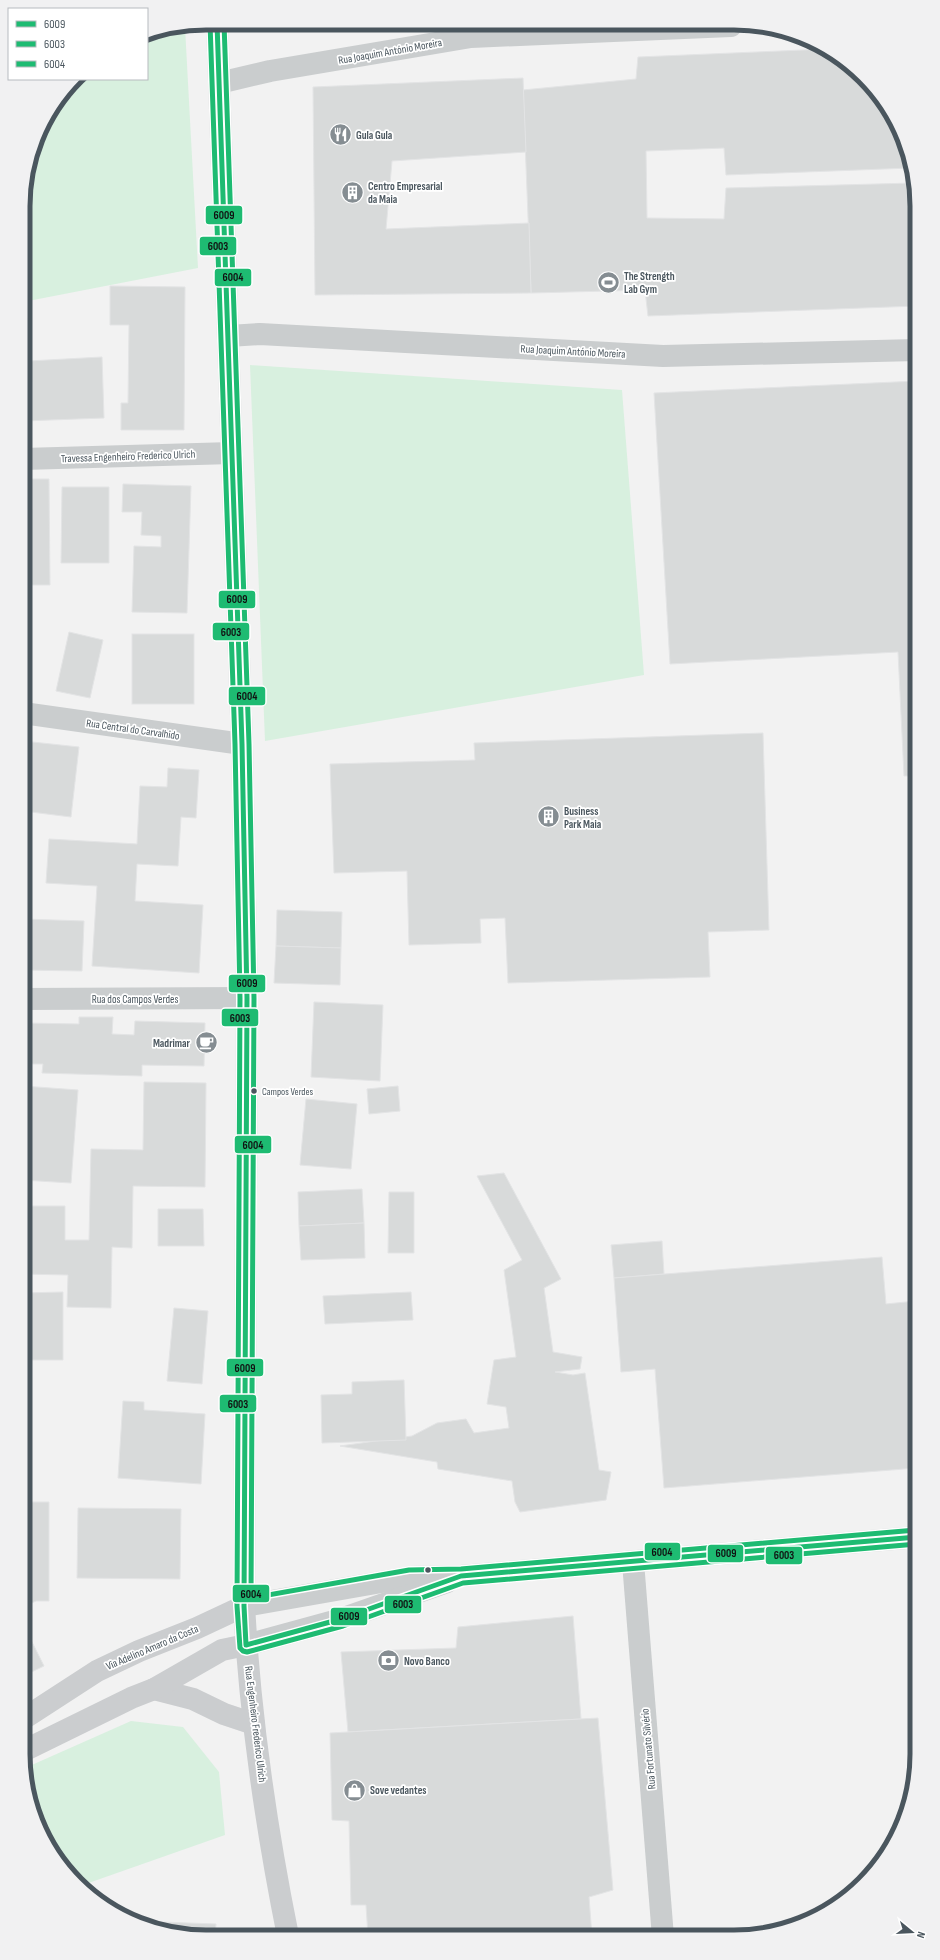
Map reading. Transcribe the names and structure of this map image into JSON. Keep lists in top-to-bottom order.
{
  "streets": {
    "main road": ["Via Adelino Amaro da Costa", "Rua Engenheiro Frederico Ulrich"],
    "street": [
      "Rua Joaquim António Moreira",
      "Travessa Engenheiro Frederico Ulrich",
      "Rua Central do Carvalhido",
      "Rua dos Campos Verdes",
      "Rua Fortunato Silvério"
    ]
  },
  "crossings": [
    ["Rua Joaquim António Moreira", "Rua Engenheiro Frederico Ulrich"],
    ["Travessa Engenheiro Frederico Ulrich", "Rua Engenheiro Frederico Ulrich"],
    ["Rua Central do Carvalhido", "Rua Engenheiro Frederico Ulrich"],
    ["Rua dos Campos Verdes", "Rua Engenheiro Frederico Ulrich"],
    ["Via Adelino Amaro da Costa", "Rua Engenheiro Frederico Ulrich"]
  ],
  "places": {
    "restaurant": ["Gula Gula"],
    "building": ["Centro Empresarial da Maia", "Business Park Maia"],
    "sports": ["The Strength Lab Gym"],
    "cafe": ["Madrimar"],
    "other": ["Campos Verdes"],
    "bank": ["Novo Banco"],
    "shop": ["Sove vedantes"]
  },
  "lines": ["transit line 6009", "transit line 6003", "transit line 6004"],
  "legend": ["6009", "6003", "6004"],
  "north": "right"
}
